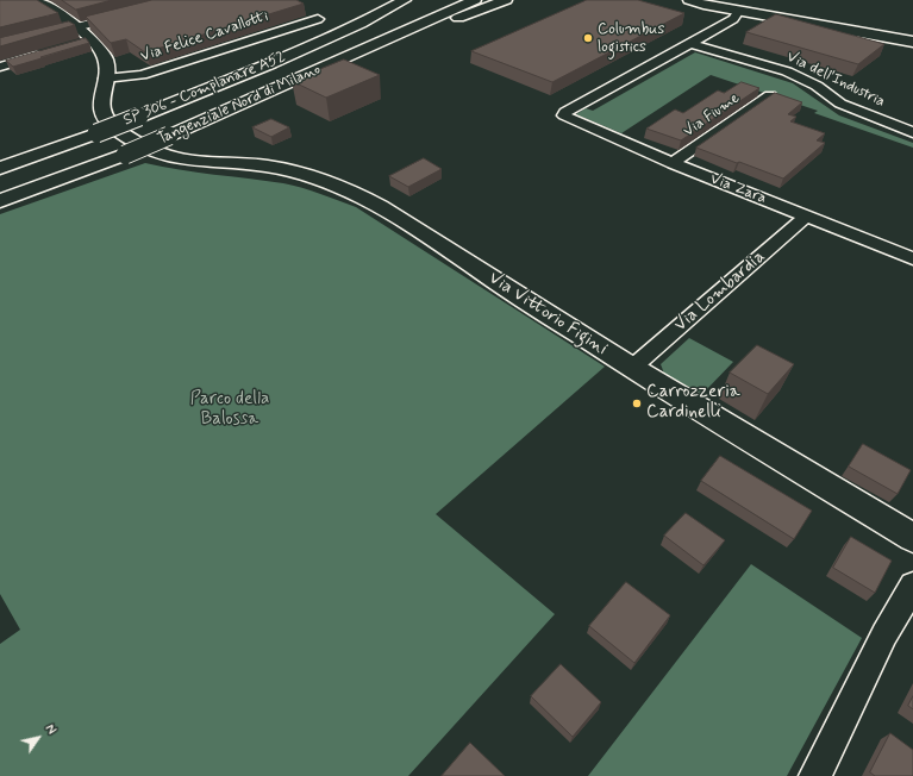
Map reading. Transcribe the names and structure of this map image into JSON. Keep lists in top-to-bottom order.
{
  "streets": {
    "main road": ["SP 306 - Complanare A52", "Tangenziale Nord di Milano", "Via Vittorio Figini"],
    "street": [
      "Via Felice Cavallotti",
      "Via dell'Industria",
      "Via Fiume",
      "Via Zara",
      "Via Lombardia"
    ]
  },
  "crossings": [
    ["Via Felice Cavallotti", "Via Vittorio Figini"],
    ["Via dell'Industria", "Via Zara"],
    ["SP 306 - Complanare A52", "Tangenziale Nord di Milano"],
    ["SP 306 - Complanare A52", "Via Vittorio Figini"],
    ["Tangenziale Nord di Milano", "Via Vittorio Figini"],
    ["Via Fiume", "Via Zara"],
    ["Via Zara", "Via Lombardia"],
    ["Via Lombardia", "Via Vittorio Figini"]
  ],
  "parks": ["Parco della Balossa"],
  "places": ["Columbus logistics", "Carrozzeria Cardinelli"],
  "north": "top right"
}
